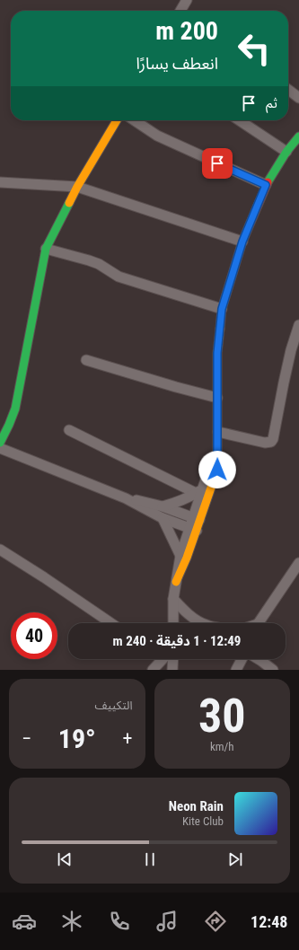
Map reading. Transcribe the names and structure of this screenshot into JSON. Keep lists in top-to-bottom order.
{
  "page": {
    "turn": ["200 m", "انعطف يسارًا"],
    "then": "ثم",
    "limit": "40",
    "trip": "12:49 · 1 دقيقة · 240 m",
    "tile": [
      ["30", "km/h"],
      "التكييف"
    ],
    "heat": ["−", "19°", "+"],
    "song": ["Neon Rain", "Kite Club"],
    "tabs": "12:48"
  }
}
